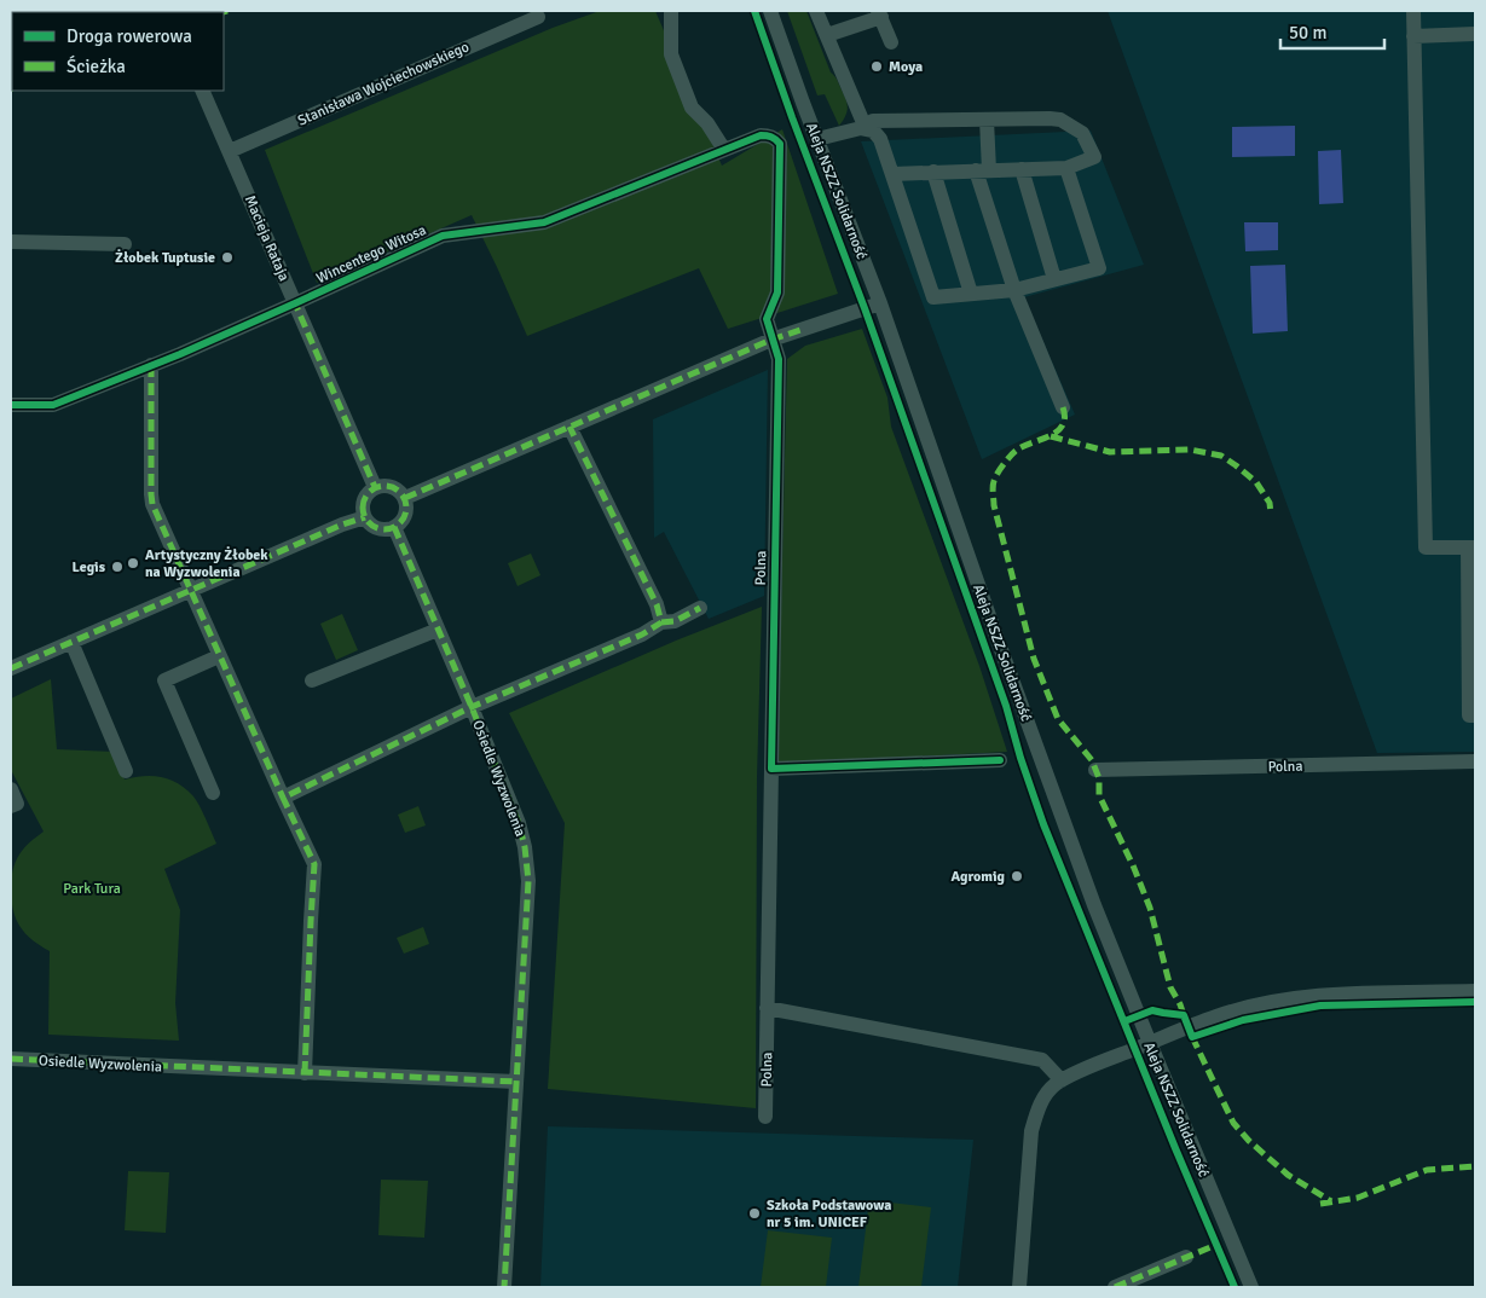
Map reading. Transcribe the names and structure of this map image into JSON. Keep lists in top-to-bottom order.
{
  "streets": {
    "street": [
      "Stanisława Wojciechowskiego",
      "Aleja NSZZ Solidarność",
      "Macieja Rataja",
      "Wincentego Witosa",
      "Polna",
      "Osiedle Wyzwolenia"
    ]
  },
  "crossings": [
    ["Stanisława Wojciechowskiego", "Macieja Rataja"],
    ["Macieja Rataja", "Wincentego Witosa"],
    ["Macieja Rataja", "Osiedle Wyzwolenia"],
    ["Wincentego Witosa", "Polna"]
  ],
  "parks": ["Park Tura"],
  "places": [
    "Moya",
    "Żłobek Tuptusie",
    "Artystyczny Żłobek na Wyzwolenia",
    "Legis",
    "Agromig",
    "Szkoła Podstawowa nr 5 im. UNICEF"
  ],
  "legend": ["Droga rowerowa", "Ścieżka"],
  "scale_bar": "50 m"
}
